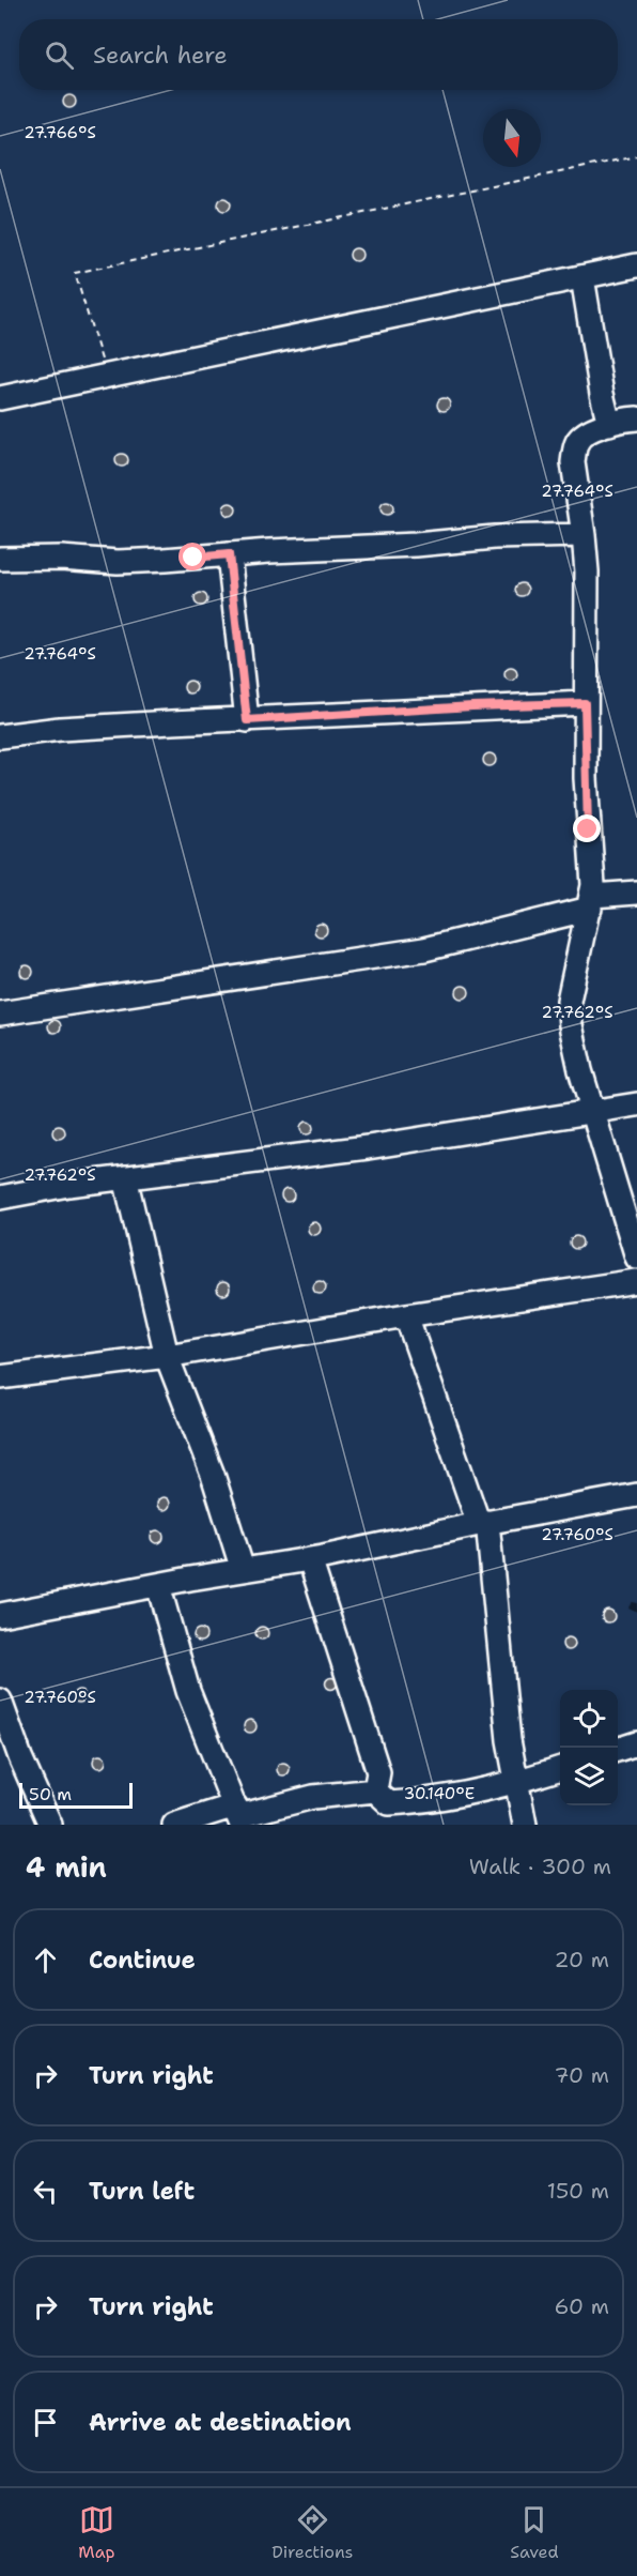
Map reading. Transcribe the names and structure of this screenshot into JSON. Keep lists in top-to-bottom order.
{
  "scale_bar": "50 m",
  "north": "bottom",
  "page": {
    "search": "Search here",
    "scale": "50 m",
    "heading": ["4 min", "Walk · 300 m"],
    "list": [
      ["Continue", "20 m"],
      ["Turn right", "70 m"],
      ["Turn left", "150 m"],
      ["Turn right", "60 m"],
      "Arrive at destination"
    ],
    "nav": ["Map", "Directions", "Saved"]
  },
  "coordinates": [
    "27.766°S",
    "27.764°S",
    "27.762°S",
    "27.760°S",
    "30.140°E"
  ]
}
